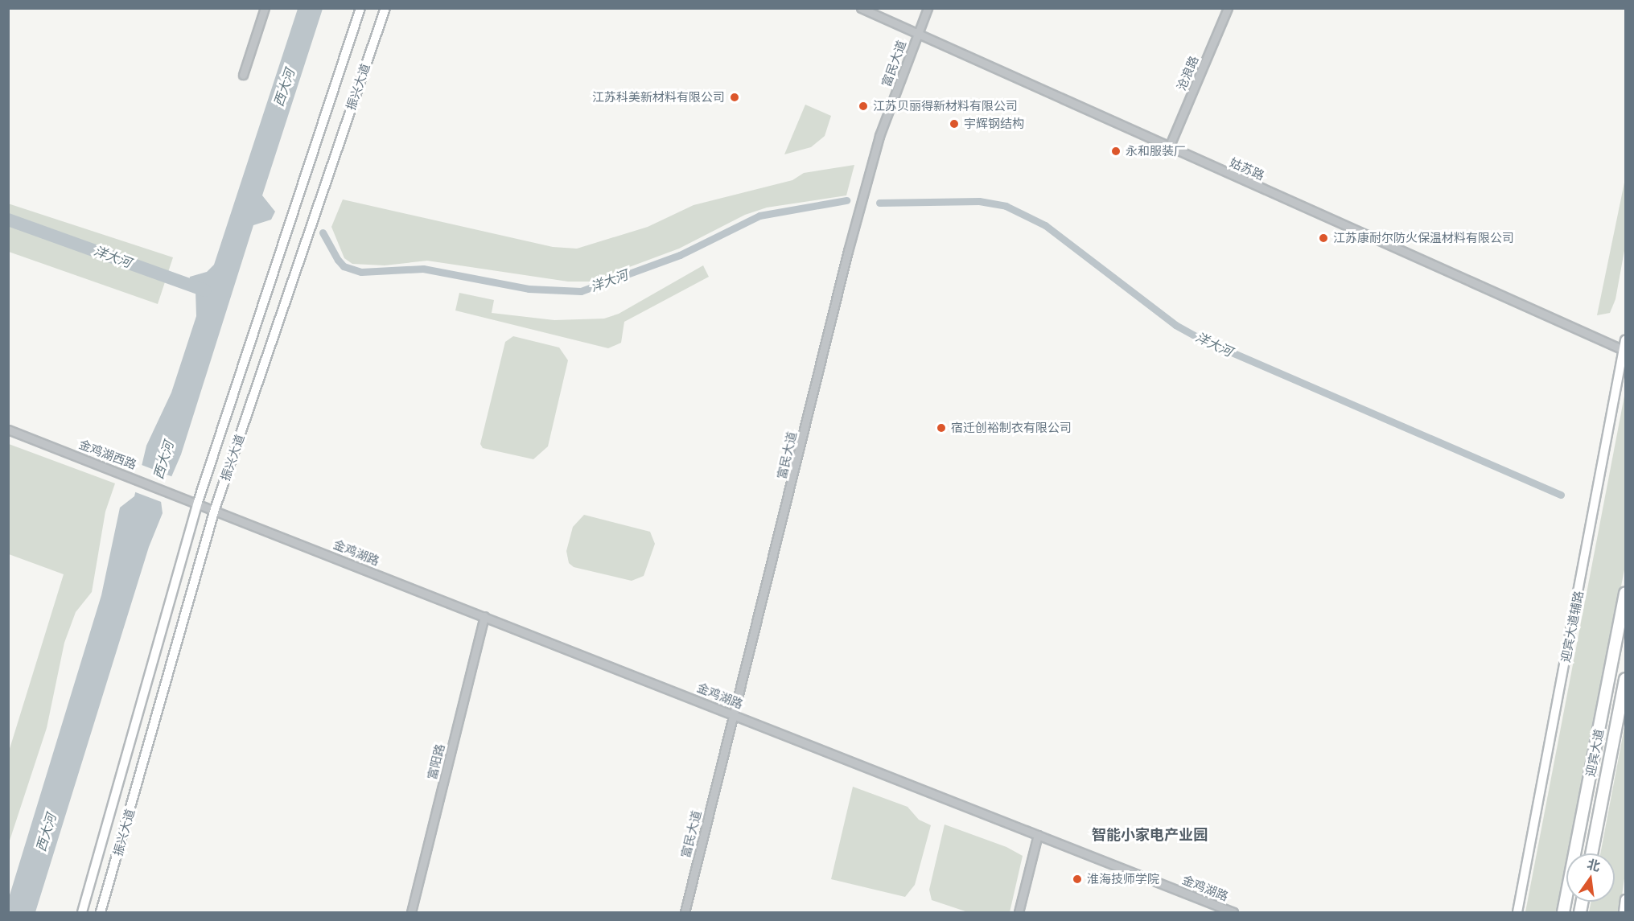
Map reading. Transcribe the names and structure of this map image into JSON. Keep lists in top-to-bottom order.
{
  "streets": {
    "highway": ["迎宾大道"],
    "main road": ["振兴大道", "迎宾大道辅路"],
    "street": [
      "富民大道",
      "沧浪路",
      "姑苏路",
      "金鸡湖西路",
      "金鸡湖路",
      "富阳路"
    ]
  },
  "crossings": [
    ["富民大道", "姑苏路"],
    ["富民大道", "金鸡湖路"],
    ["沧浪路", "姑苏路"],
    ["振兴大道", "金鸡湖西路"],
    ["振兴大道", "金鸡湖路"],
    ["姑苏路", "迎宾大道辅路"],
    ["金鸡湖西路", "金鸡湖路"],
    ["金鸡湖路", "富阳路"]
  ],
  "districts": ["智能小家电产业园"],
  "water": ["西大河", "洋大河"],
  "places": [
    "江苏科美新材料有限公司",
    "江苏贝丽得新材料有限公司",
    "宇辉钢结构",
    "永和服装厂",
    "江苏康耐尔防火保温材料有限公司",
    "宿迁创裕制衣有限公司",
    "淮海技师学院"
  ],
  "north": "top"
}
